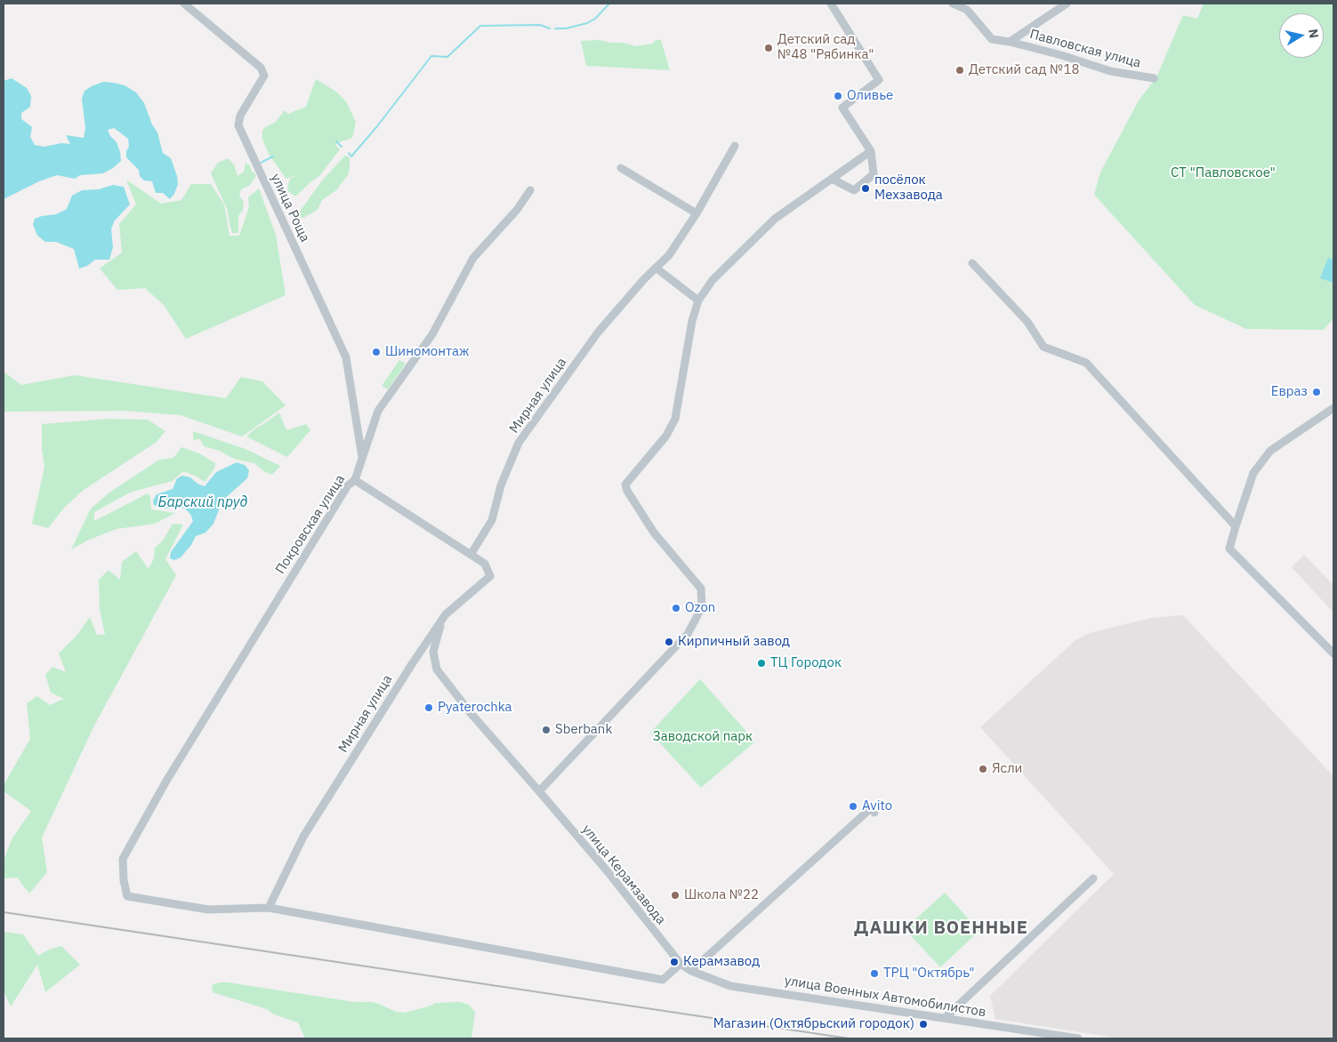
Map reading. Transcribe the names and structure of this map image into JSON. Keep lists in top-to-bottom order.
{
  "streets": {
    "street": [
      "Павловская улица",
      "улица Роща",
      "Мирная улица",
      "Покровская улица",
      "улица Керамзавода",
      "улица Военных Автомобилистов"
    ]
  },
  "crossings": [
    ["улица Роща", "Покровская улица"],
    ["Мирная улица", "Покровская улица"],
    ["Мирная улица", "улица Керамзавода"],
    ["улица Керамзавода", "улица Военных Автомобилистов"]
  ],
  "districts": ["ДАШКИ ВОЕННЫЕ"],
  "water": ["Барский пруд"],
  "parks": ["СТ \"Павловское\"", "Заводской парк"],
  "places": [
    "Детский сад №48 \"Рябинка\"",
    "Детский сад №18",
    "Оливье",
    "посёлок Мехзавода",
    "Шиномонтаж",
    "Евраз",
    "Ozon",
    "Кирпичный завод",
    "ТЦ Городок",
    "Pyaterochka",
    "Sberbank",
    "Ясли",
    "Avito",
    "Школа №22",
    "Керамзавод",
    "ТРЦ \"Октябрь\"",
    "Магазин (Октябрьский городок)"
  ],
  "north": "right"
}
